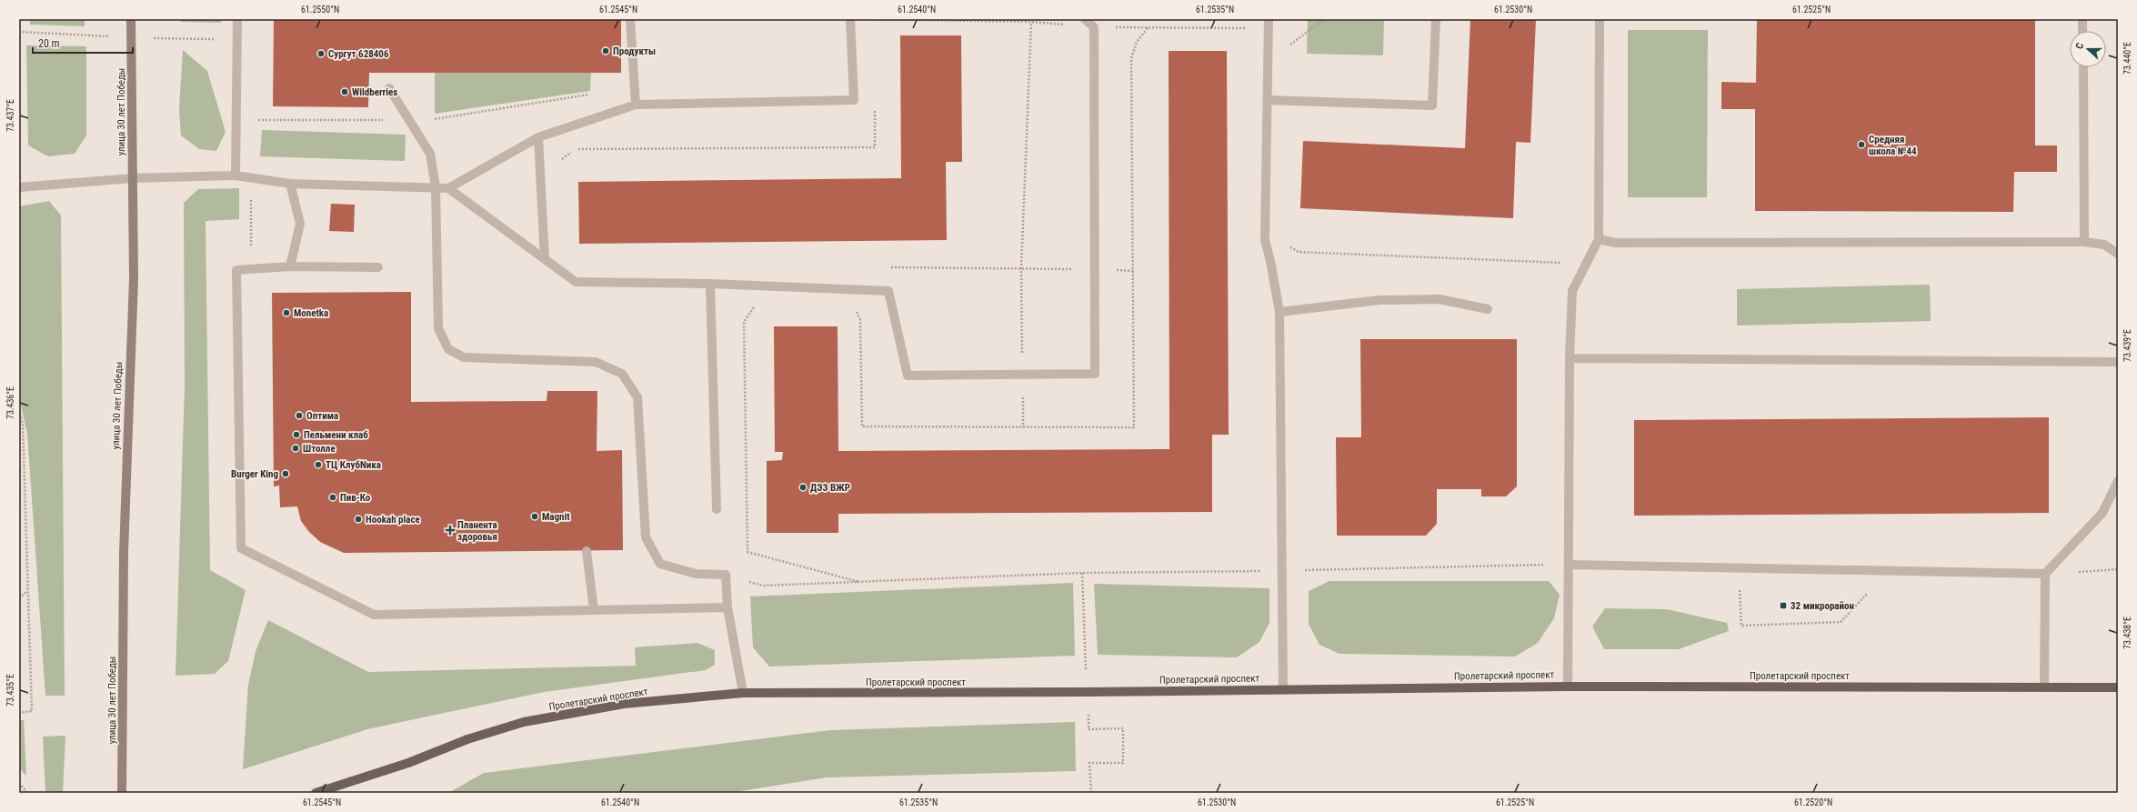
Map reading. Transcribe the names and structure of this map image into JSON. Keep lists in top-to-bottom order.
{
  "streets": {
    "main road": ["улица 30 лет Победы", "Пролетарский проспект"]
  },
  "places": {
    "other": [
      "Продукты",
      "Сургут 628406",
      "Wildberries",
      "Средняя школа №44",
      "Monetka",
      "Оптима",
      "Пельмени клаб",
      "Штолле",
      "ТЦ КлубNика",
      "Burger King",
      "ДЭЗ ВЖР",
      "Пив-Ко",
      "Magnit",
      "Hookah place"
    ],
    "health": ["Планента здоровья"],
    "transit": ["32 микрорайон"]
  },
  "scale_bar": "20 m",
  "north": "left",
  "coordinates": [
    "61.2550°N",
    "61.2545°N",
    "61.2540°N",
    "61.2535°N",
    "61.2530°N",
    "61.2525°N",
    "73.440°E",
    "73.437°E",
    "73.439°E",
    "73.436°E",
    "73.438°E",
    "73.435°E",
    "61.2520°N"
  ]
}
